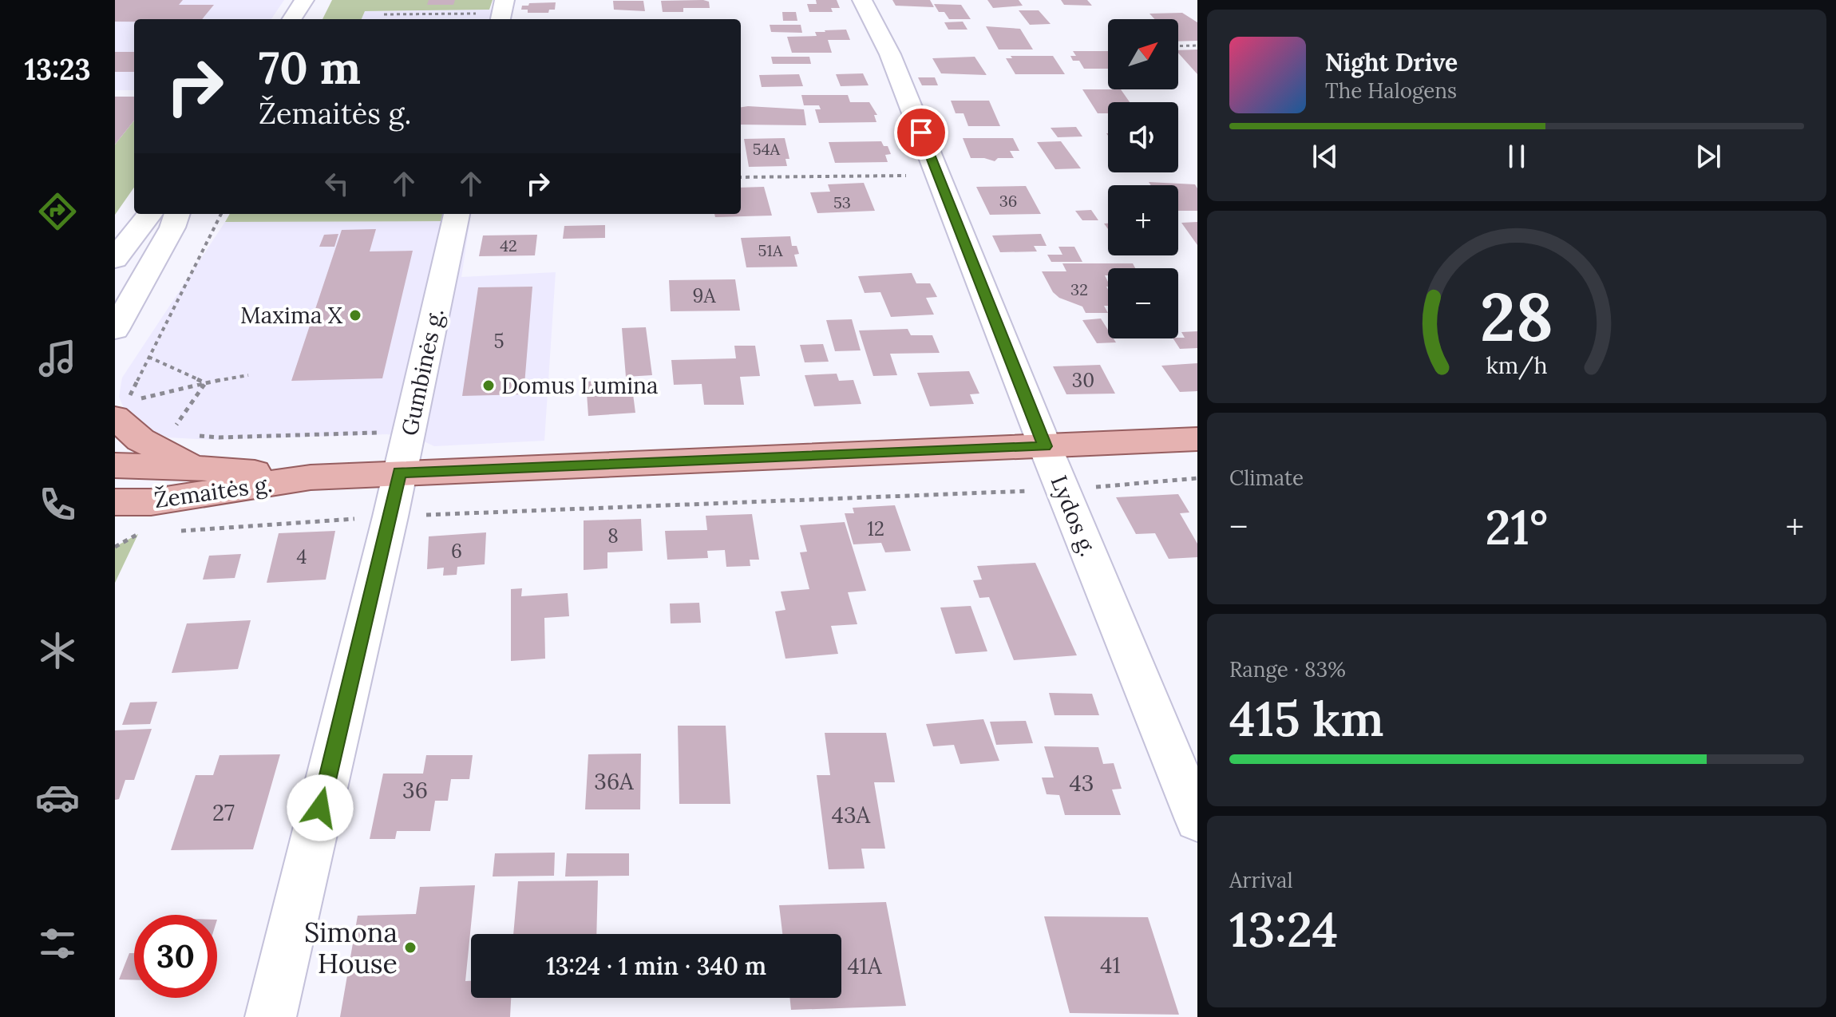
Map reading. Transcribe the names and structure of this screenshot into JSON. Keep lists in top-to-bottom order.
{
  "streets": {
    "main road": ["Žemaitės g."],
    "street": ["Gumbinės g.", "Lydos g."]
  },
  "crossings": [
    ["Gumbinės g.", "Žemaitės g."],
    ["Žemaitės g.", "Lydos g."]
  ],
  "places": ["Maxima X", "Domus Lumina", "Simona House"],
  "house_numbers": [
    "54A",
    "36",
    "53",
    "42",
    "51A",
    "32",
    "9A",
    "5",
    "30",
    "12",
    "8",
    "6",
    "4",
    "36A",
    "43",
    "36",
    "27",
    "43A",
    "41",
    "41A"
  ],
  "north": "top right",
  "page": {
    "tabs": "13:23",
    "map_buttons": ["+", "−"],
    "turn": ["70 m", "Žemaitės g."],
    "song": ["Night Drive", "The Halogens"],
    "tile": [
      "Climate",
      ["Range · 83%", "415 km"],
      ["Arrival", "13:24"]
    ],
    "heat": ["−", "21°", "+"],
    "limit": "30",
    "trip": "13:24 · 1 min · 340 m",
    "gauge": ["28", "km/h"]
  }
}
